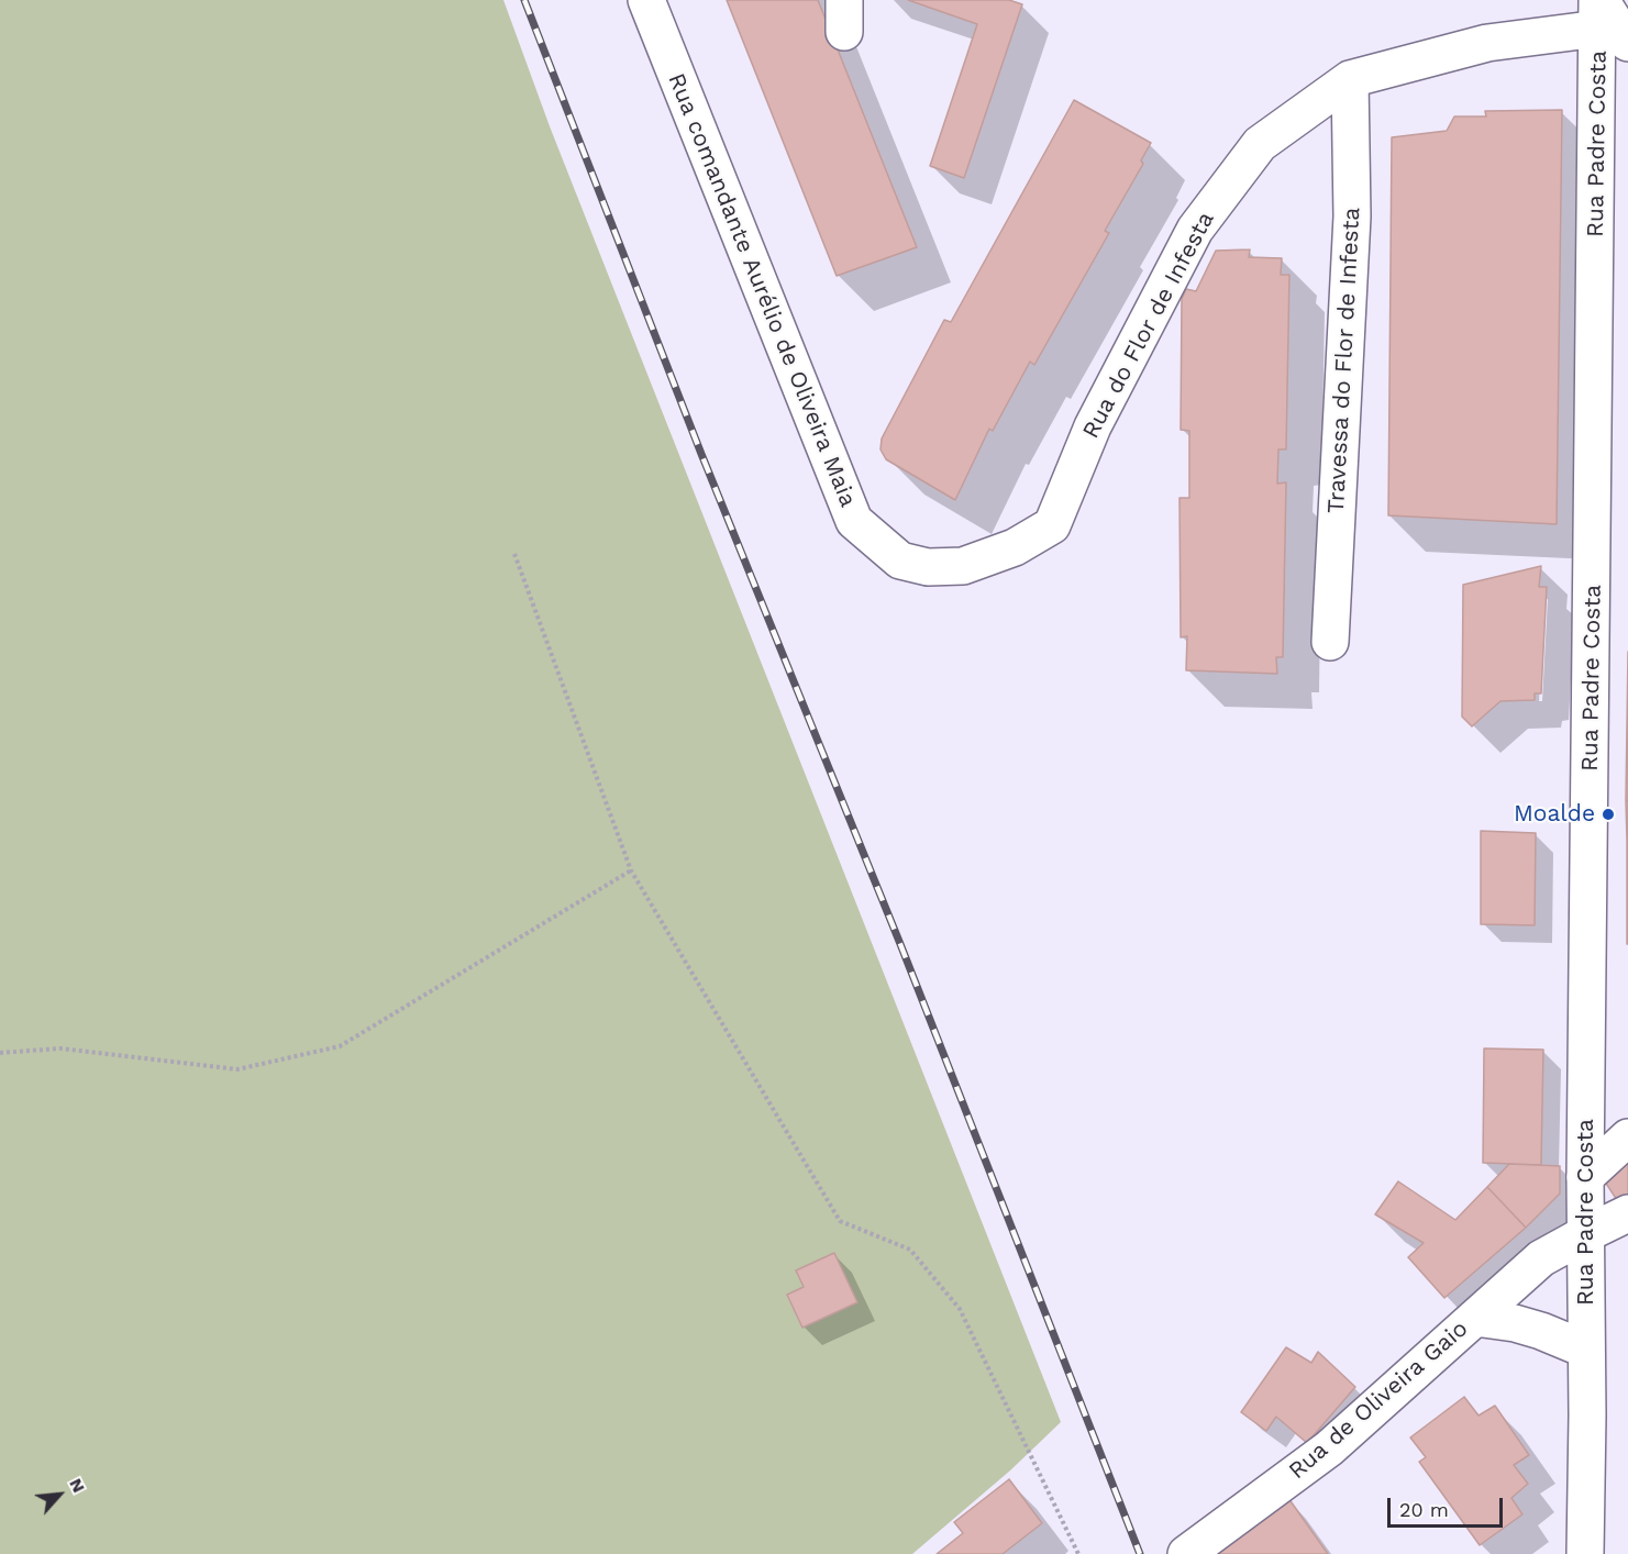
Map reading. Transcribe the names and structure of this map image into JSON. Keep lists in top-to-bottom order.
{
  "streets": {
    "street": [
      "Rua Padre Costa",
      "Rua comandante Aurélio de Oliveira Maia",
      "Rua do Flor de Infesta",
      "Travessa do Flor de Infesta",
      "Rua de Oliveira Gaio"
    ]
  },
  "crossings": [
    ["Rua Padre Costa", "Rua do Flor de Infesta"],
    ["Rua Padre Costa", "Rua de Oliveira Gaio"],
    ["Rua comandante Aurélio de Oliveira Maia", "Rua do Flor de Infesta"],
    ["Rua do Flor de Infesta", "Travessa do Flor de Infesta"]
  ],
  "places": ["Moalde"],
  "scale_bar": "20 m",
  "north": "top right"
}
